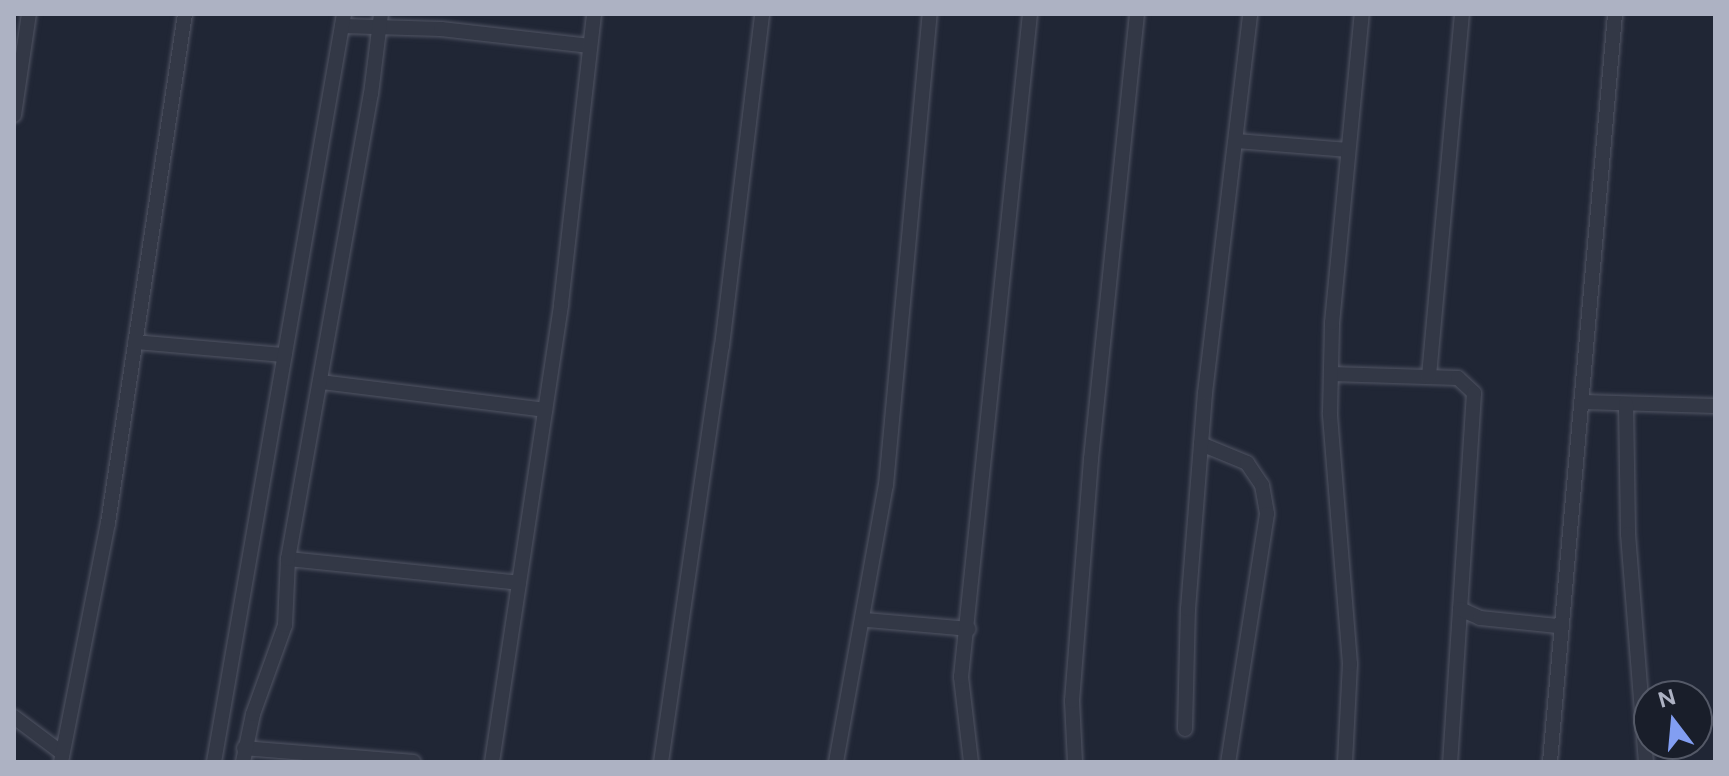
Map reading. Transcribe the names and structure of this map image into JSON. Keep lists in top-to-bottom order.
{
  "north": "top"
}
